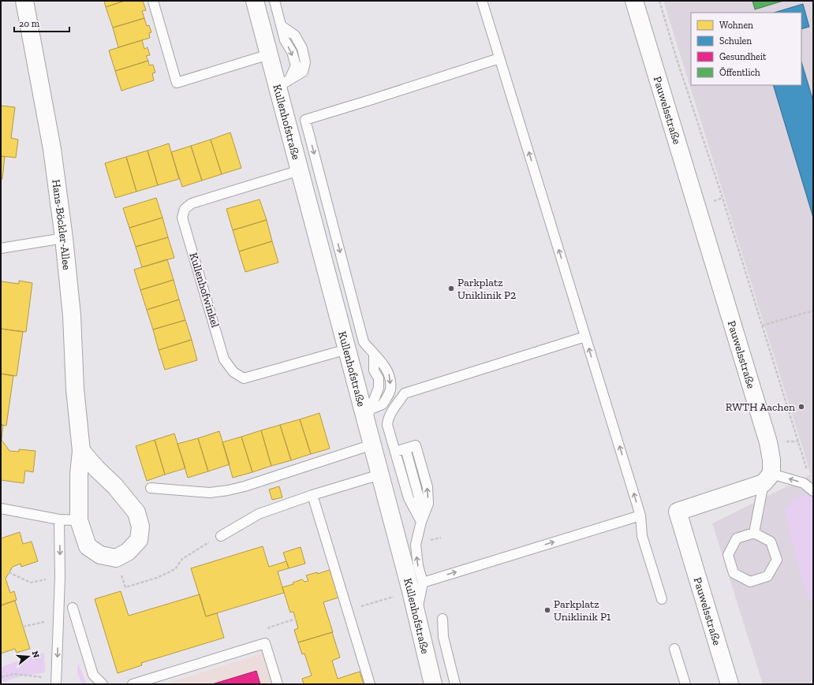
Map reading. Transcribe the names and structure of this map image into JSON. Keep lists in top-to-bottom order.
{
  "streets": {
    "street": ["Pauwelsstraße", "Kullenhofstraße", "Hans-Böckler-Allee"],
    "lane": ["Kullenhofwinkel"]
  },
  "crossings": [
    ["Kullenhofstraße", "Kullenhofwinkel"]
  ],
  "places": ["Parkplatz Uniklinik P2", "RWTH Aachen", "Parkplatz Uniklinik P1"],
  "legend": [
    "Wohnen",
    "Schulen",
    "Gesundheit",
    "Öffentlich"
  ],
  "scale_bar": "20 m",
  "north": "right"
}
